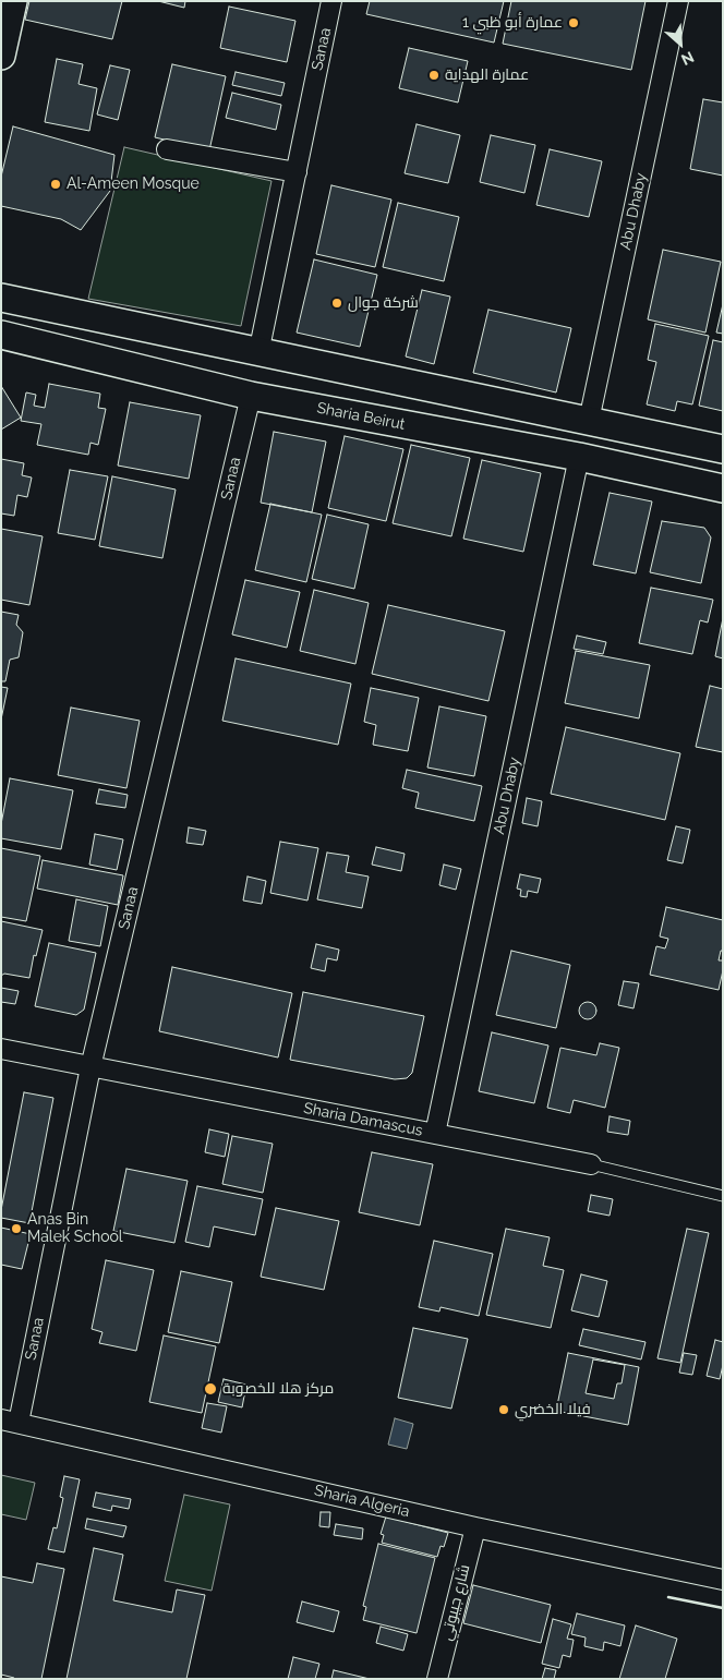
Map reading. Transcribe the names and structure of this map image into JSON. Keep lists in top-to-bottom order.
{
  "streets": {
    "main road": ["Sharia Beirut"],
    "street": [
      "Sanaa",
      "Abu Dhaby",
      "Sharia Damascus",
      "Sharia Algeria",
      "شارع جيبوتي"
    ]
  },
  "crossings": [
    ["Sanaa", "Sharia Beirut"],
    ["Sanaa", "Sharia Damascus"],
    ["Sanaa", "Sharia Algeria"],
    ["Abu Dhaby", "Sharia Beirut"],
    ["Abu Dhaby", "Sharia Damascus"],
    ["Sharia Algeria", "شارع جيبوتي"]
  ],
  "places": [
    "عمارة أبو ظبي 1",
    "عمارة الهداية",
    "Al-Ameen Mosque",
    "شركة جوال",
    "Anas Bin Malek School",
    "مركز هلا للخصوبة",
    "فيلا الخضري"
  ],
  "north": "bottom right"
}
